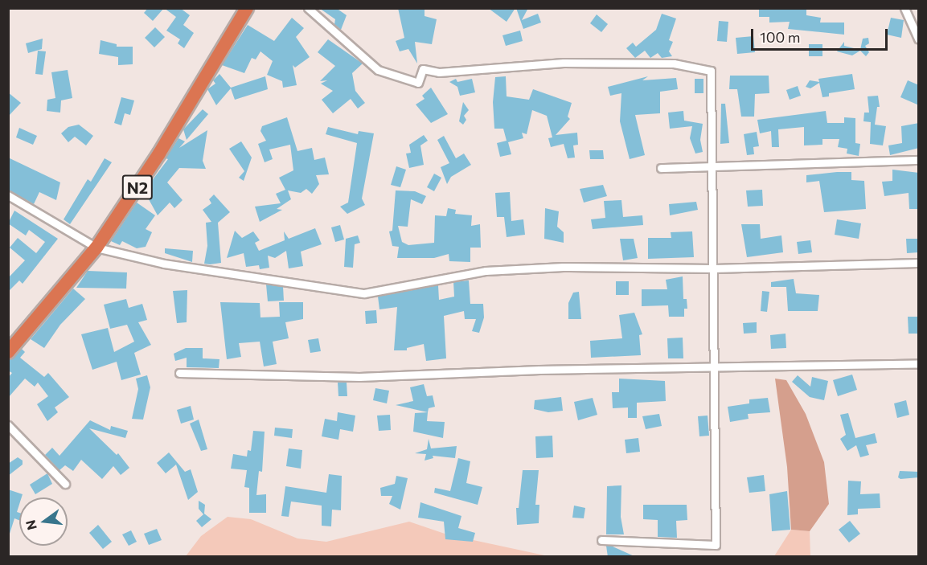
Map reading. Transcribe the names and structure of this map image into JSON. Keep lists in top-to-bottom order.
{
  "streets": {
    "highway": ["N2"]
  },
  "scale_bar": "100 m",
  "north": "left"
}
